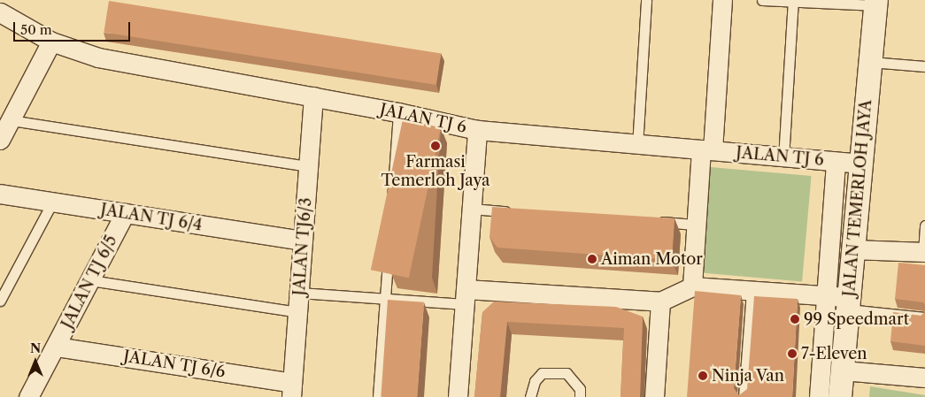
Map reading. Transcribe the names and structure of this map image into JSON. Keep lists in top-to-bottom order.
{
  "streets": {
    "street": [
      "JALAN TJ 6",
      "JALAN TEMERLOH JAYA",
      "JALAN TJ 6/4",
      "JALAN TJ6/3",
      "JALAN TJ 6/5",
      "JALAN TJ 6/6"
    ]
  },
  "crossings": [
    ["JALAN TJ 6", "JALAN TEMERLOH JAYA"],
    ["JALAN TJ 6", "JALAN TJ6/3"],
    ["JALAN TJ 6/4", "JALAN TJ6/3"],
    ["JALAN TJ 6/4", "JALAN TJ 6/5"],
    ["JALAN TJ6/3", "JALAN TJ 6/6"],
    ["JALAN TJ 6/5", "JALAN TJ 6/6"]
  ],
  "places": [
    "Farmasi Temerloh Jaya",
    "Aiman Motor",
    "99 Speedmart",
    "7-Eleven",
    "Ninja Van"
  ],
  "scale_bar": "50 m",
  "north": "top"
}
